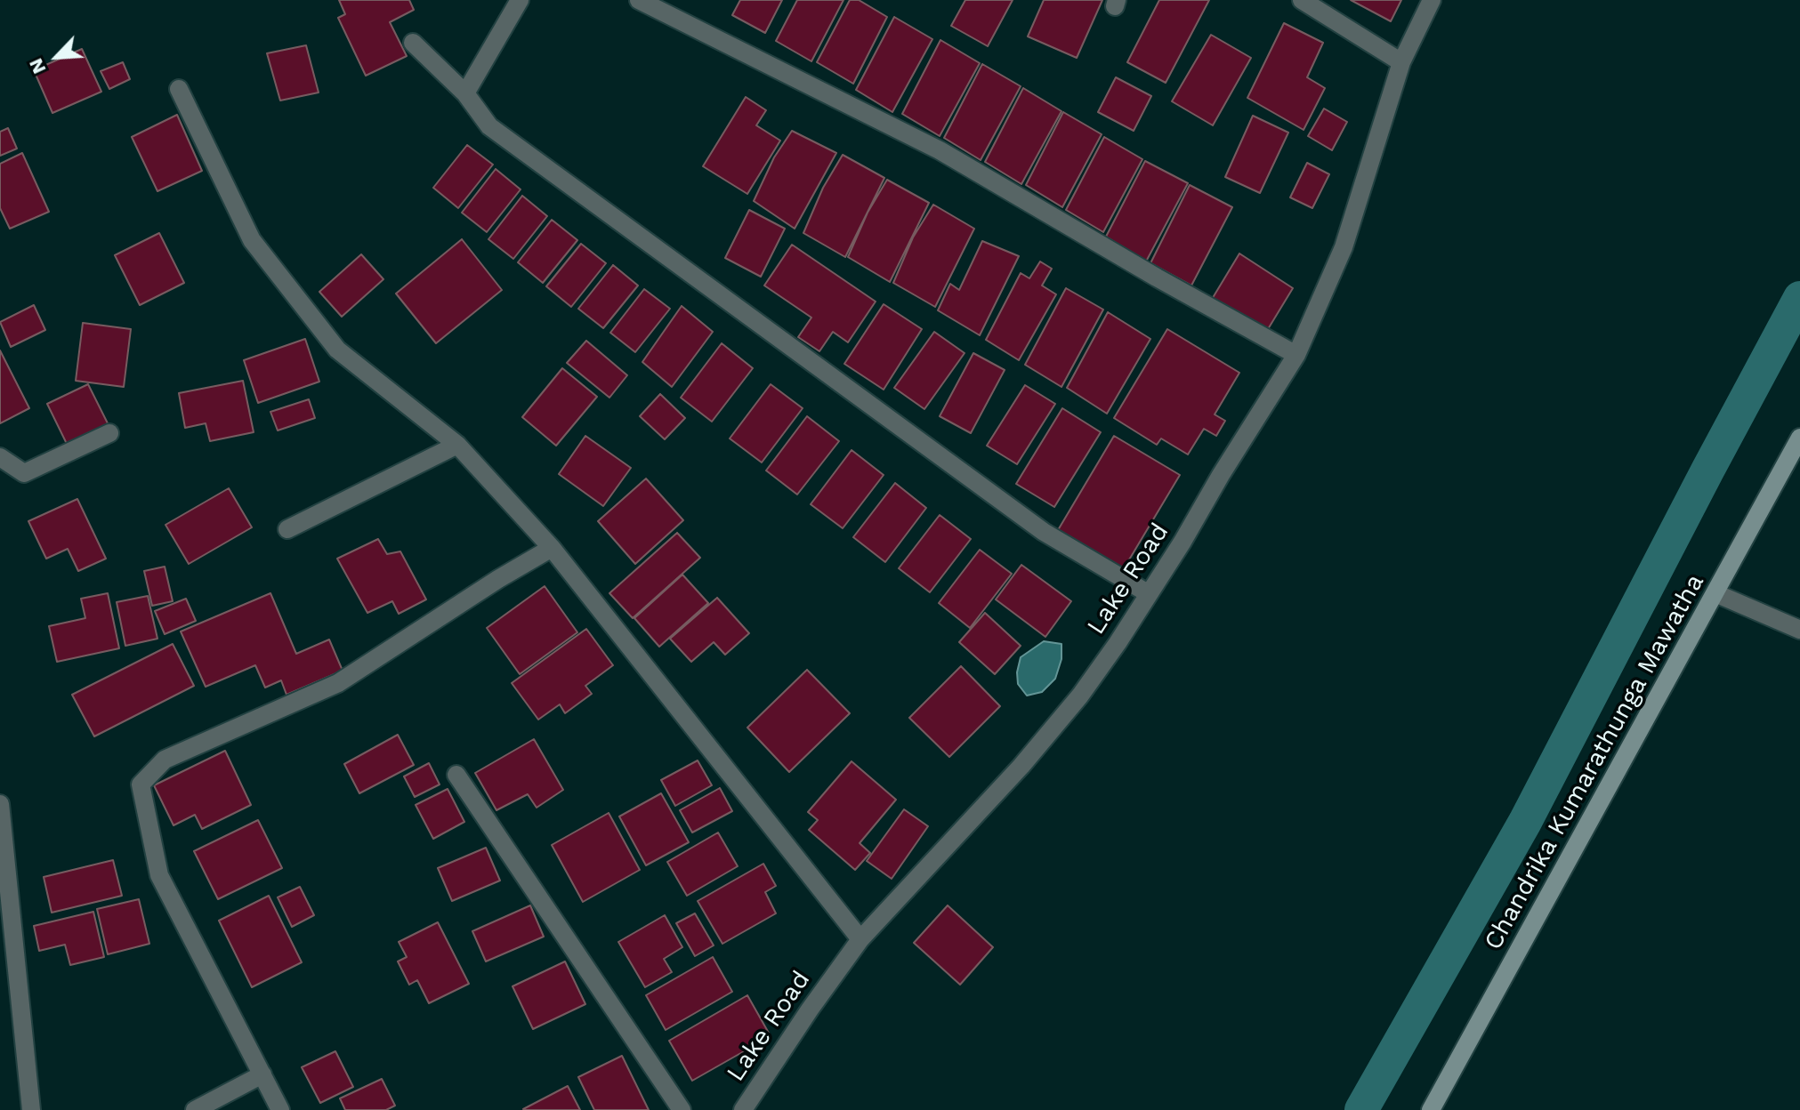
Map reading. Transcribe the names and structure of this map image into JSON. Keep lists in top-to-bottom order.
{
  "streets": {
    "main road": ["Chandrika Kumarathunga Mawatha"],
    "street": ["Lake Road"]
  },
  "north": "bottom left"
}
